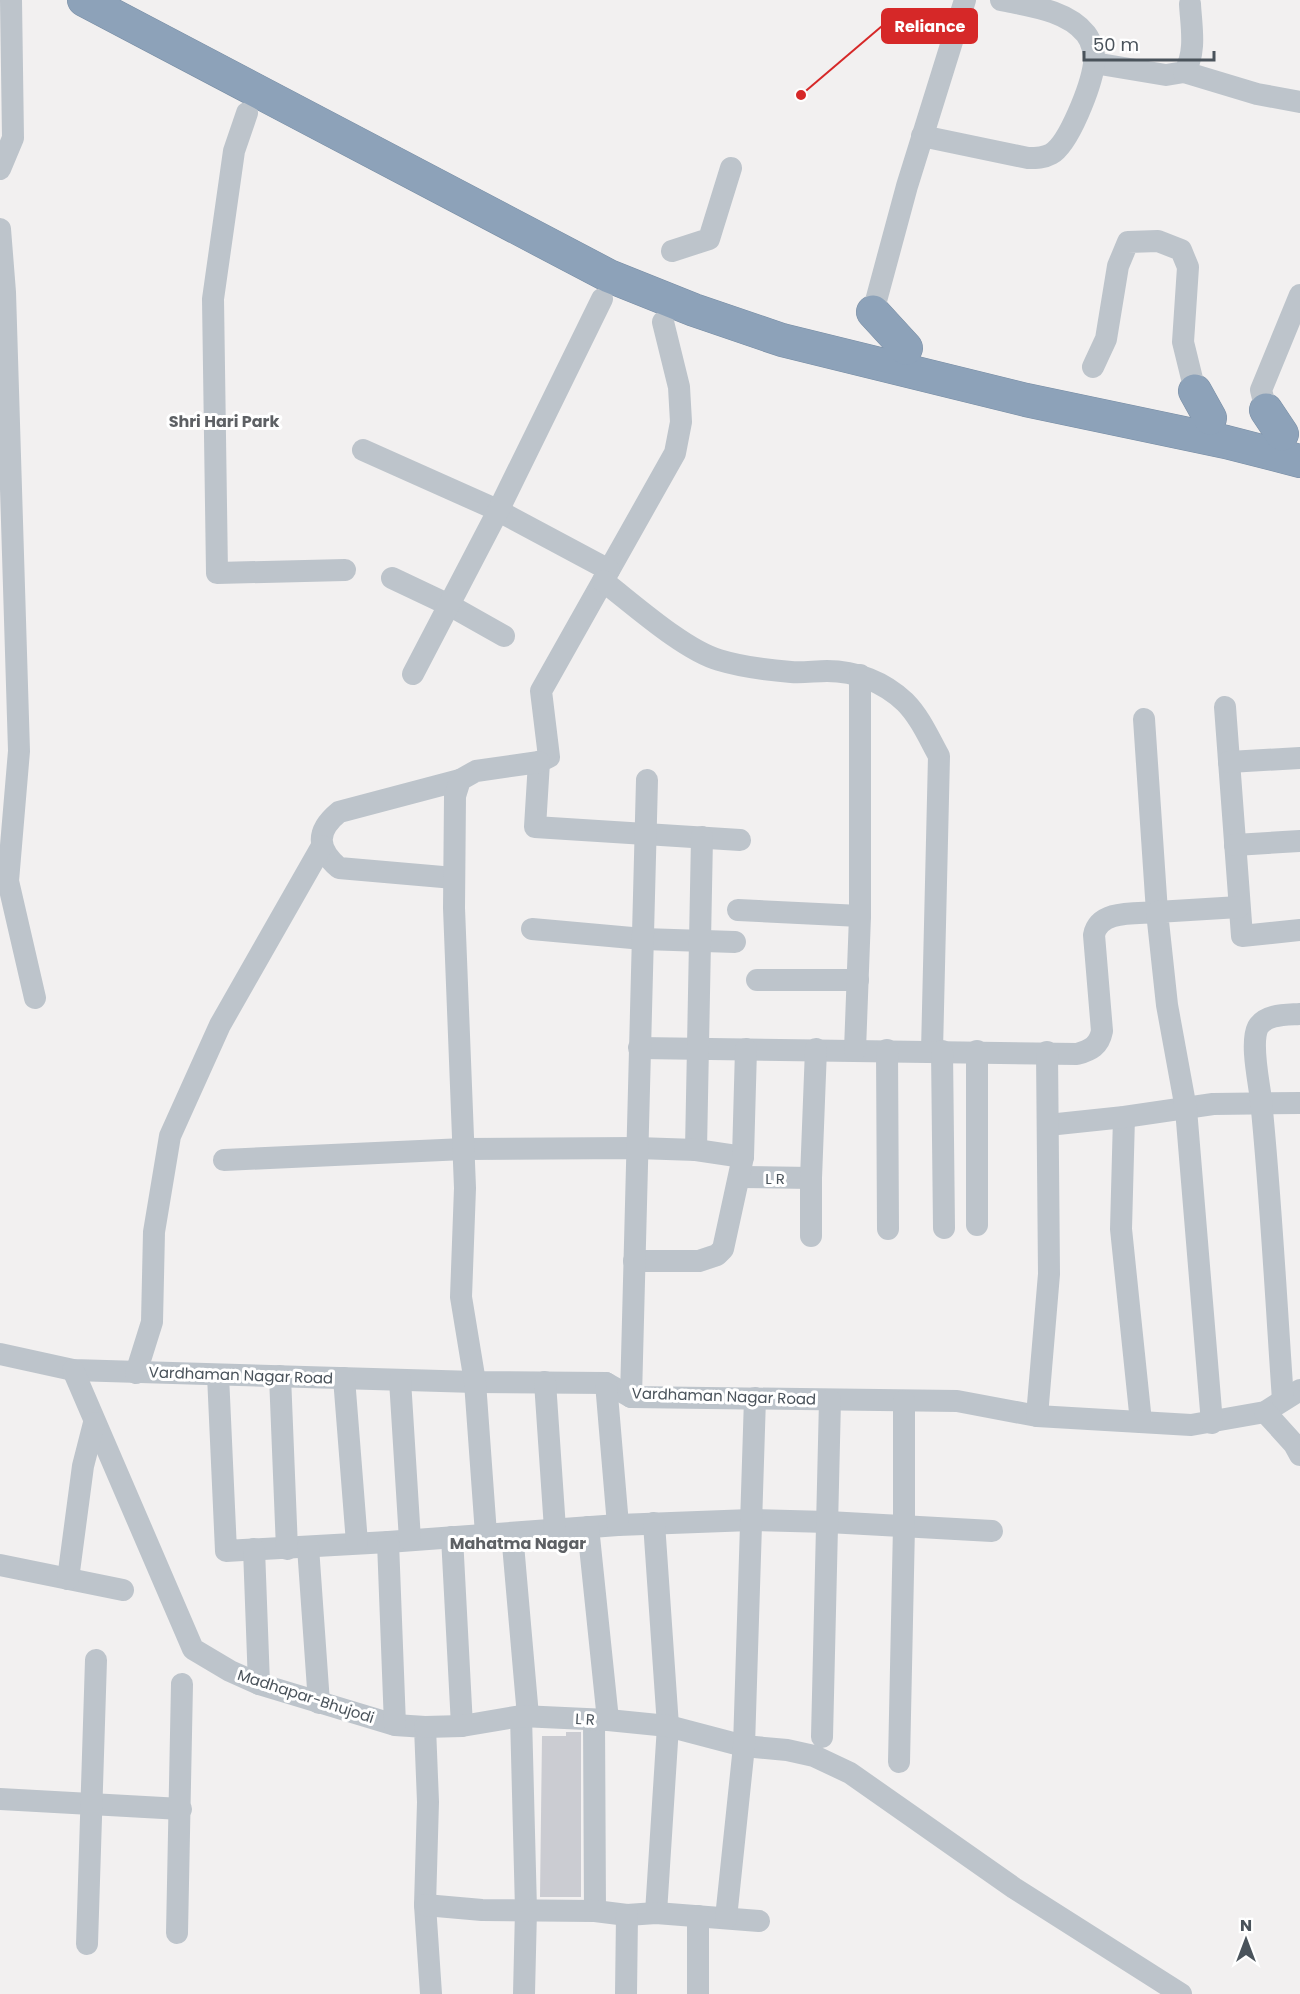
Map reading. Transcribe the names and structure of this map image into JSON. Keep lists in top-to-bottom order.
{
  "streets": {
    "street": ["L R", "Vardhaman Nagar Road", "Madhapar-Bhujodi"]
  },
  "crossings": [
    ["L R", "Madhapar-Bhujodi"],
    ["Vardhaman Nagar Road", "Madhapar-Bhujodi"]
  ],
  "districts": ["Shri Hari Park", "Mahatma Nagar"],
  "places": ["Reliance"],
  "scale_bar": "50 m",
  "north": "top"
}
